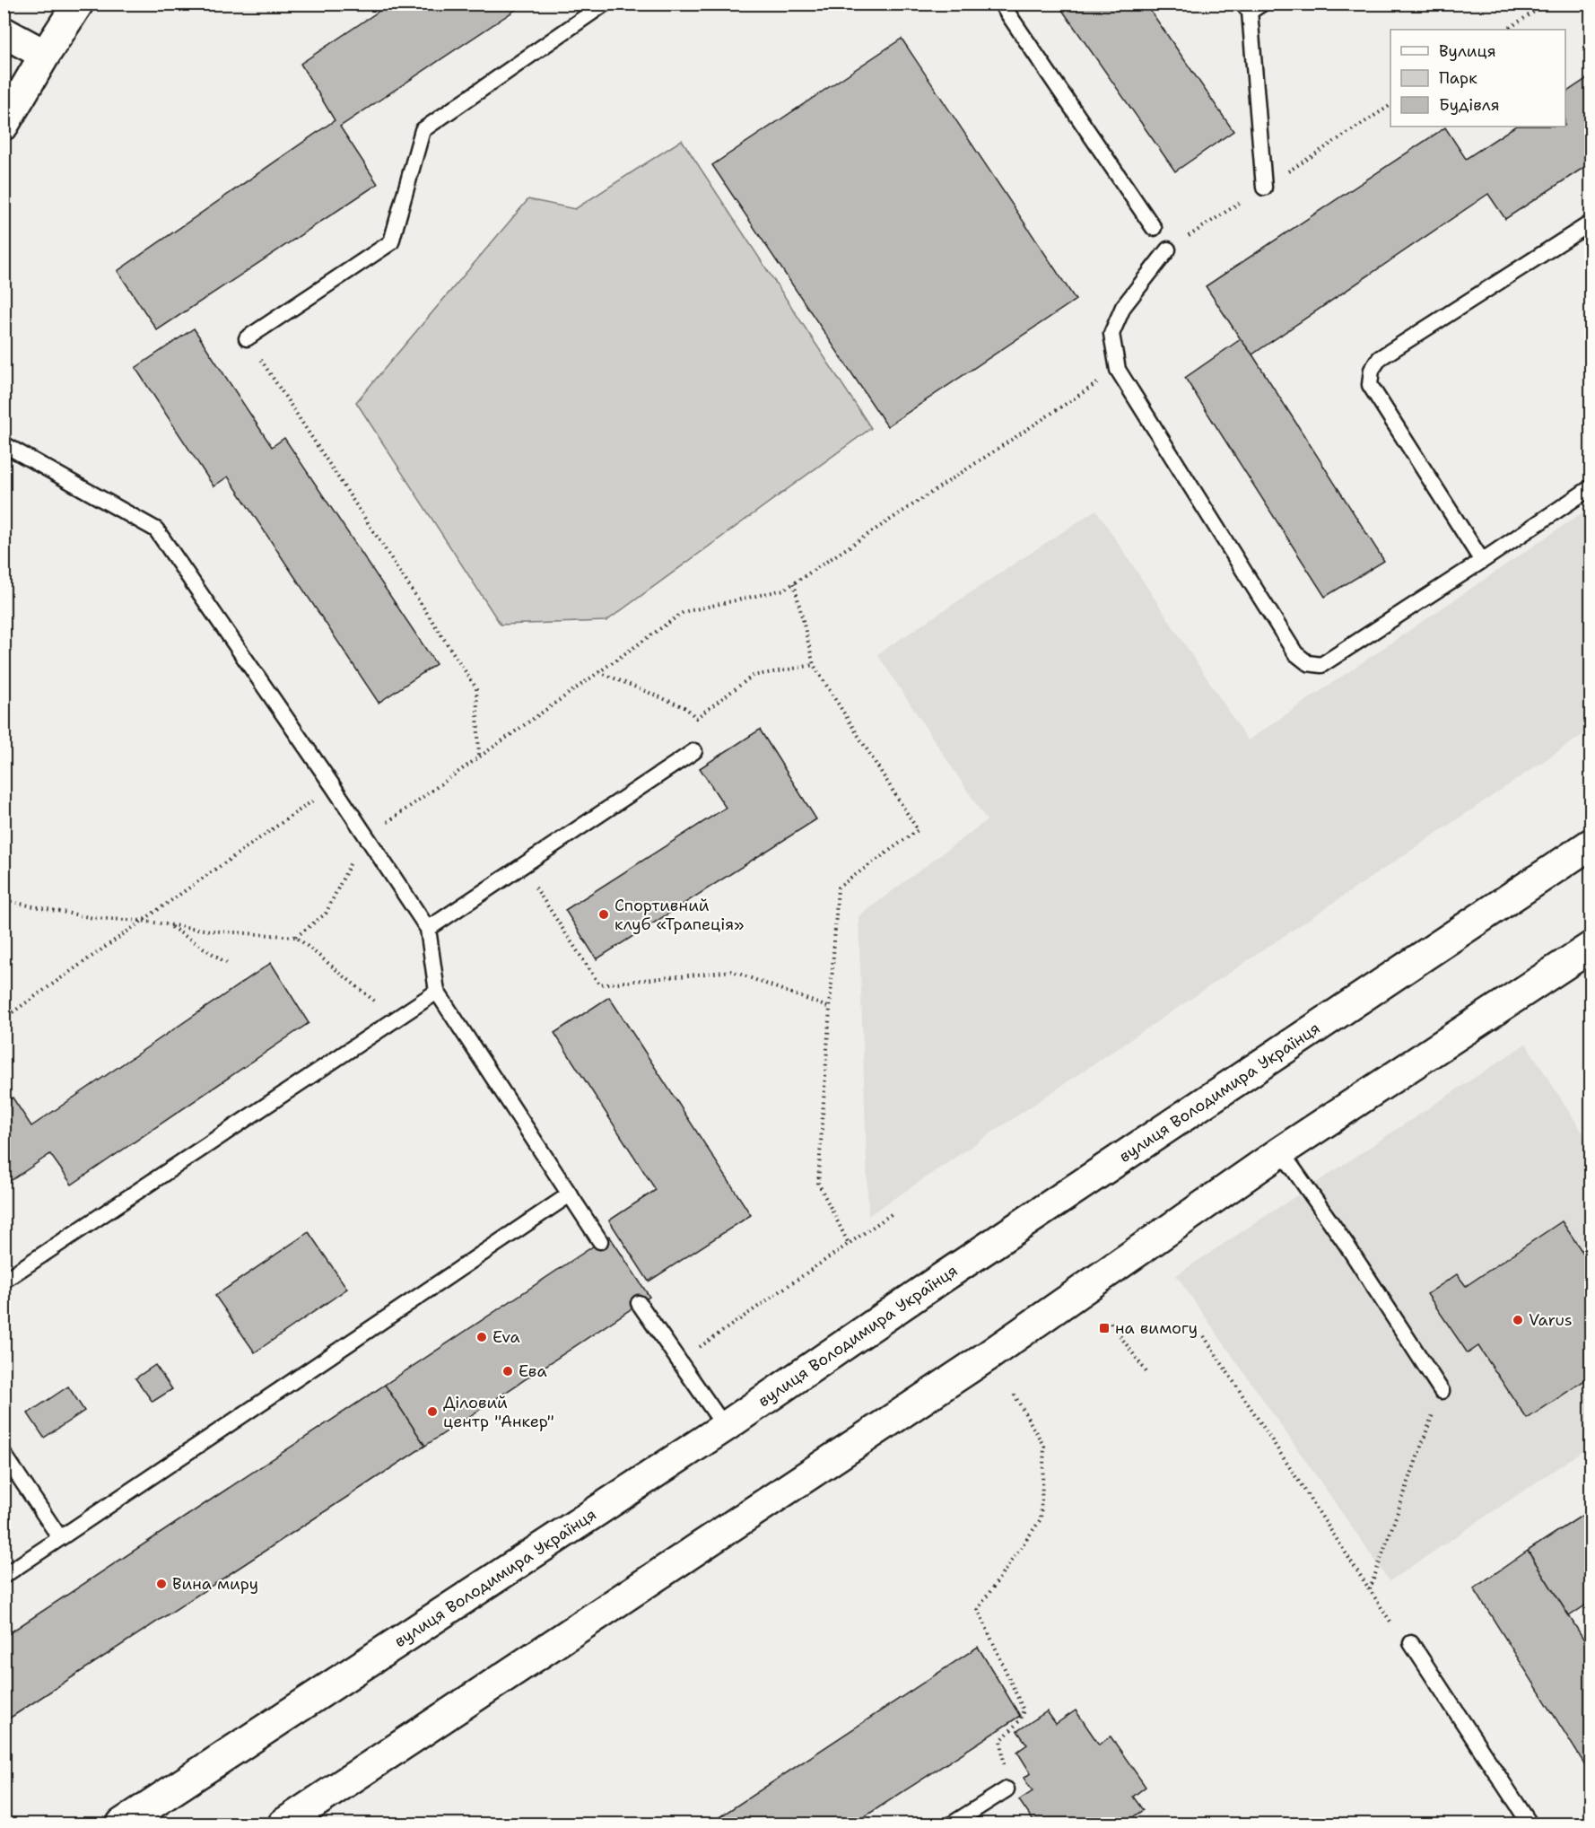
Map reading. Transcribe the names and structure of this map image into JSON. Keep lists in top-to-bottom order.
{
  "streets": {
    "street": ["вулиця Володимира Українця"]
  },
  "places": {
    "other": [
      "Спортивний клуб «Трапеція»",
      "Varus",
      "Eva",
      "Ева",
      "Діловий центр \"Анкер\"",
      "Вина миру"
    ],
    "transit": ["на вимогу"]
  },
  "legend": ["Вулиця", "Парк", "Будівля"]
}
